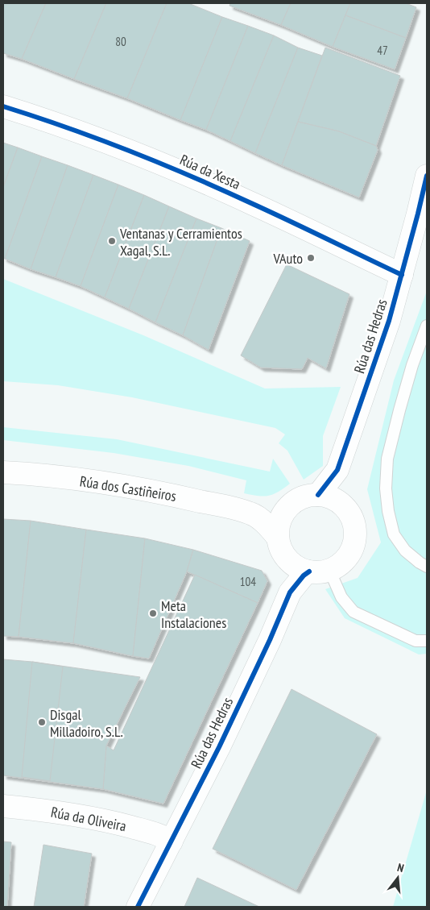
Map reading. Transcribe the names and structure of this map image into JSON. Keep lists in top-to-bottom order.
{
  "streets": {
    "street": [
      "Rúa da Xesta",
      "Rúa das Hedras",
      "Rúa dos Castiñeiros",
      "Rúa da Oliveira"
    ]
  },
  "crossings": [
    ["Rúa da Xesta", "Rúa das Hedras"],
    ["Rúa das Hedras", "Rúa dos Castiñeiros"],
    ["Rúa das Hedras", "Rúa da Oliveira"]
  ],
  "places": [
    "Ventanas y Cerramientos Xagal, S.L.",
    "VAuto",
    "Meta Instalaciones",
    "Disgal Milladoiro, S.L."
  ],
  "house_numbers": ["80", "47", "104"],
  "north": "top"
}
